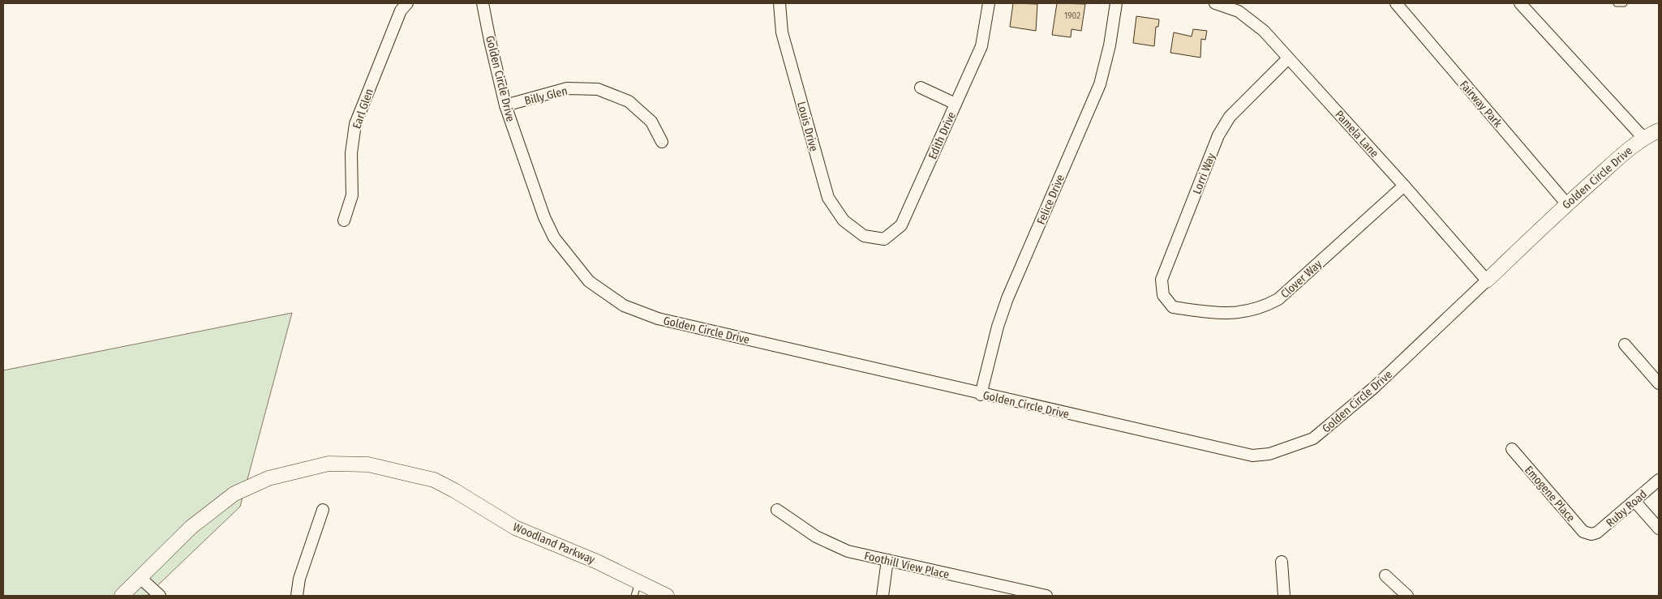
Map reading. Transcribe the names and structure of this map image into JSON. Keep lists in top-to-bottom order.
{
  "streets": {
    "street": [
      "Golden Circle Drive",
      "Billy Glen",
      "Fairway Park",
      "Earl Glen",
      "Louis Drive",
      "Pamela Lane",
      "Edith Drive",
      "Lorri Way",
      "Felice Drive",
      "Clover Way",
      "Emogene Place",
      "Ruby Road",
      "Woodland Parkway",
      "Foothill View Place"
    ]
  },
  "crossings": [
    ["Golden Circle Drive", "Billy Glen"],
    ["Golden Circle Drive", "Fairway Park"],
    ["Golden Circle Drive", "Pamela Lane"],
    ["Golden Circle Drive", "Felice Drive"],
    ["Louis Drive", "Edith Drive"],
    ["Pamela Lane", "Lorri Way"],
    ["Pamela Lane", "Clover Way"],
    ["Lorri Way", "Clover Way"],
    ["Emogene Place", "Ruby Road"]
  ],
  "house_numbers": ["1902"]
}
